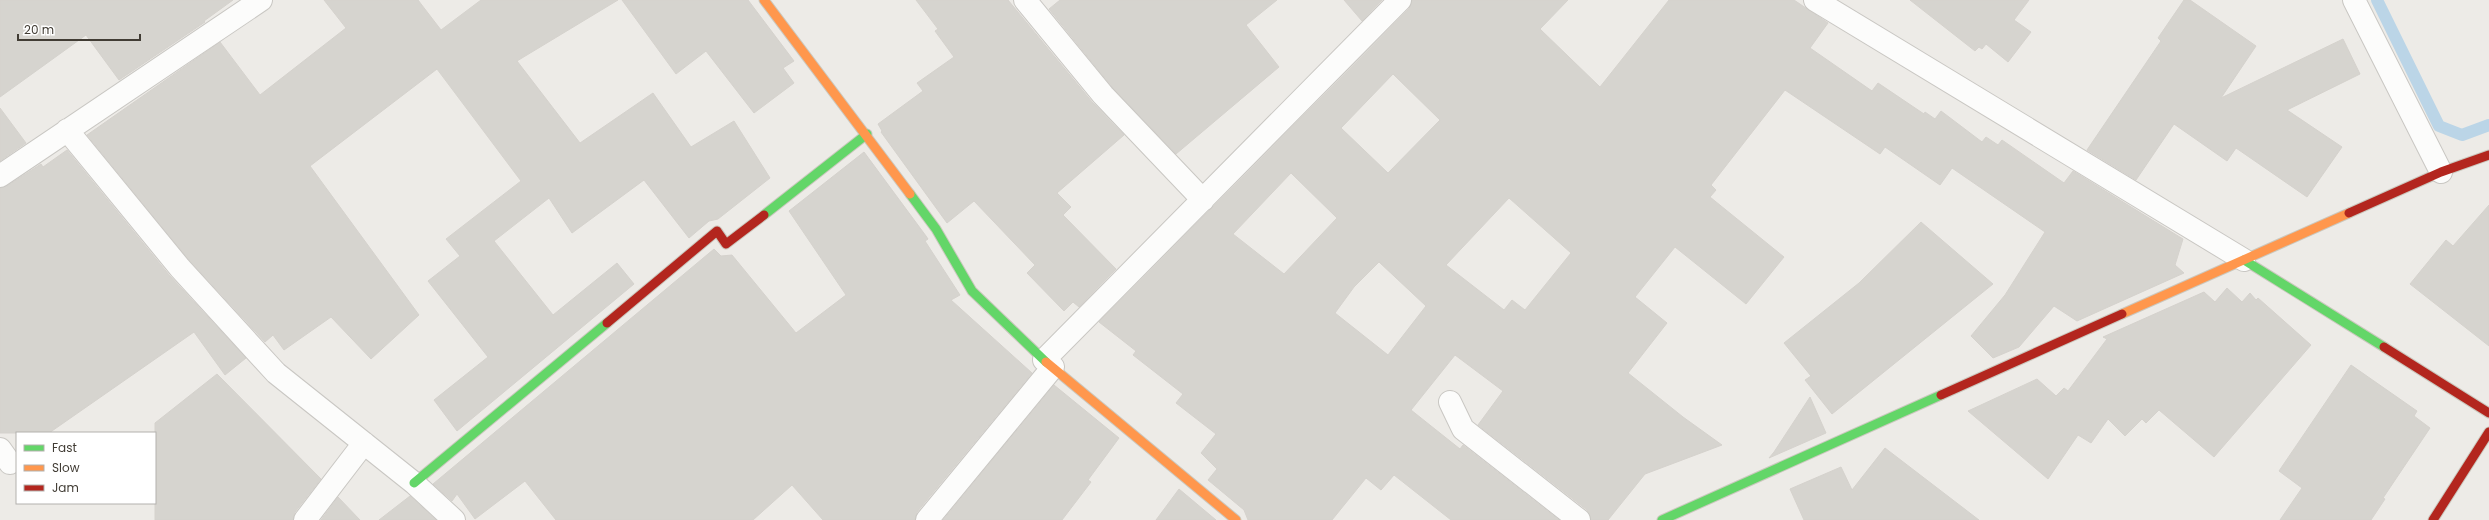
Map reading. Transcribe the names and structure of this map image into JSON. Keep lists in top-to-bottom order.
{
  "legend": ["Fast", "Slow", "Jam"],
  "scale_bar": "20 m"
}
